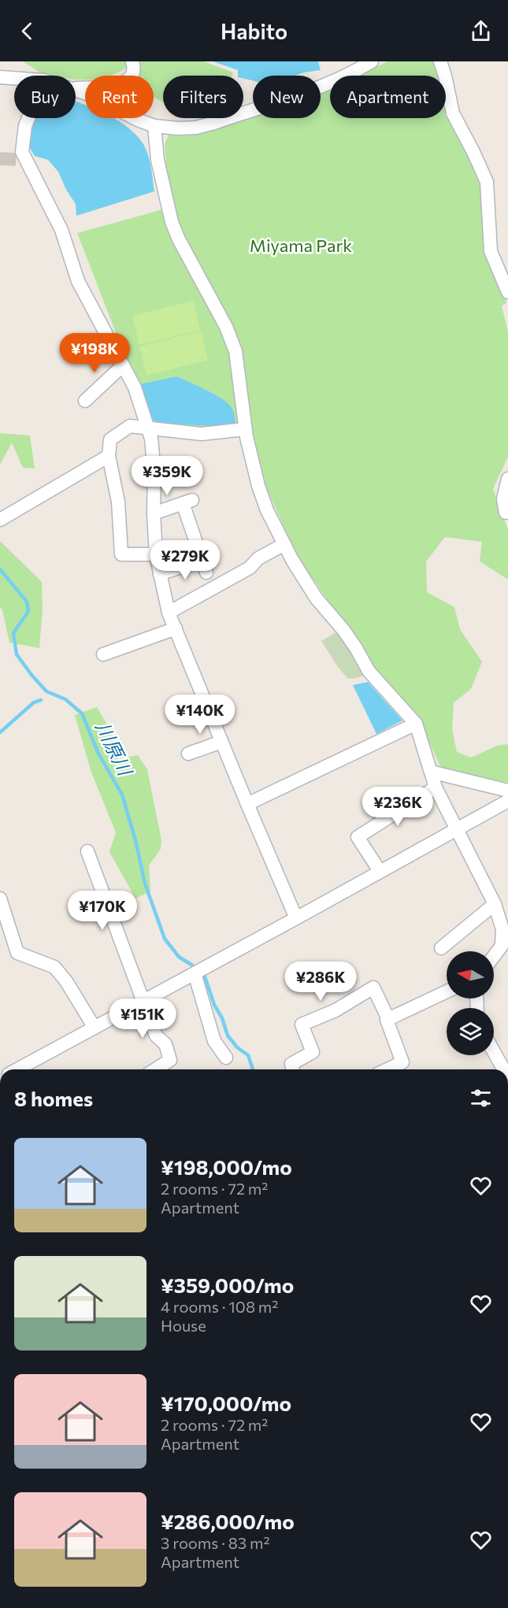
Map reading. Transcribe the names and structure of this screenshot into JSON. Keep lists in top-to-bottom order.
{
  "water": ["川原川"],
  "parks": ["Miyama Park"],
  "north": "left",
  "page": {
    "header": "Habito",
    "chip": [
      "Buy",
      "Rent",
      "Filters",
      "New",
      "Apartment"
    ],
    "price": [
      "¥198K",
      "¥359K",
      "¥279K",
      "¥140K",
      "¥236K",
      "¥170K",
      "¥286K",
      "¥151K"
    ],
    "heading": "8 homes",
    "list": [
      {
        "name": "¥198,000/mo",
        "note": "2 rooms · 72 m² · Apartment"
      },
      {
        "name": "¥359,000/mo",
        "note": "4 rooms · 108 m² · House"
      },
      {
        "name": "¥170,000/mo",
        "note": "2 rooms · 72 m² · Apartment"
      },
      {
        "name": "¥286,000/mo",
        "note": "3 rooms · 83 m² · Apartment"
      }
    ]
  }
}
